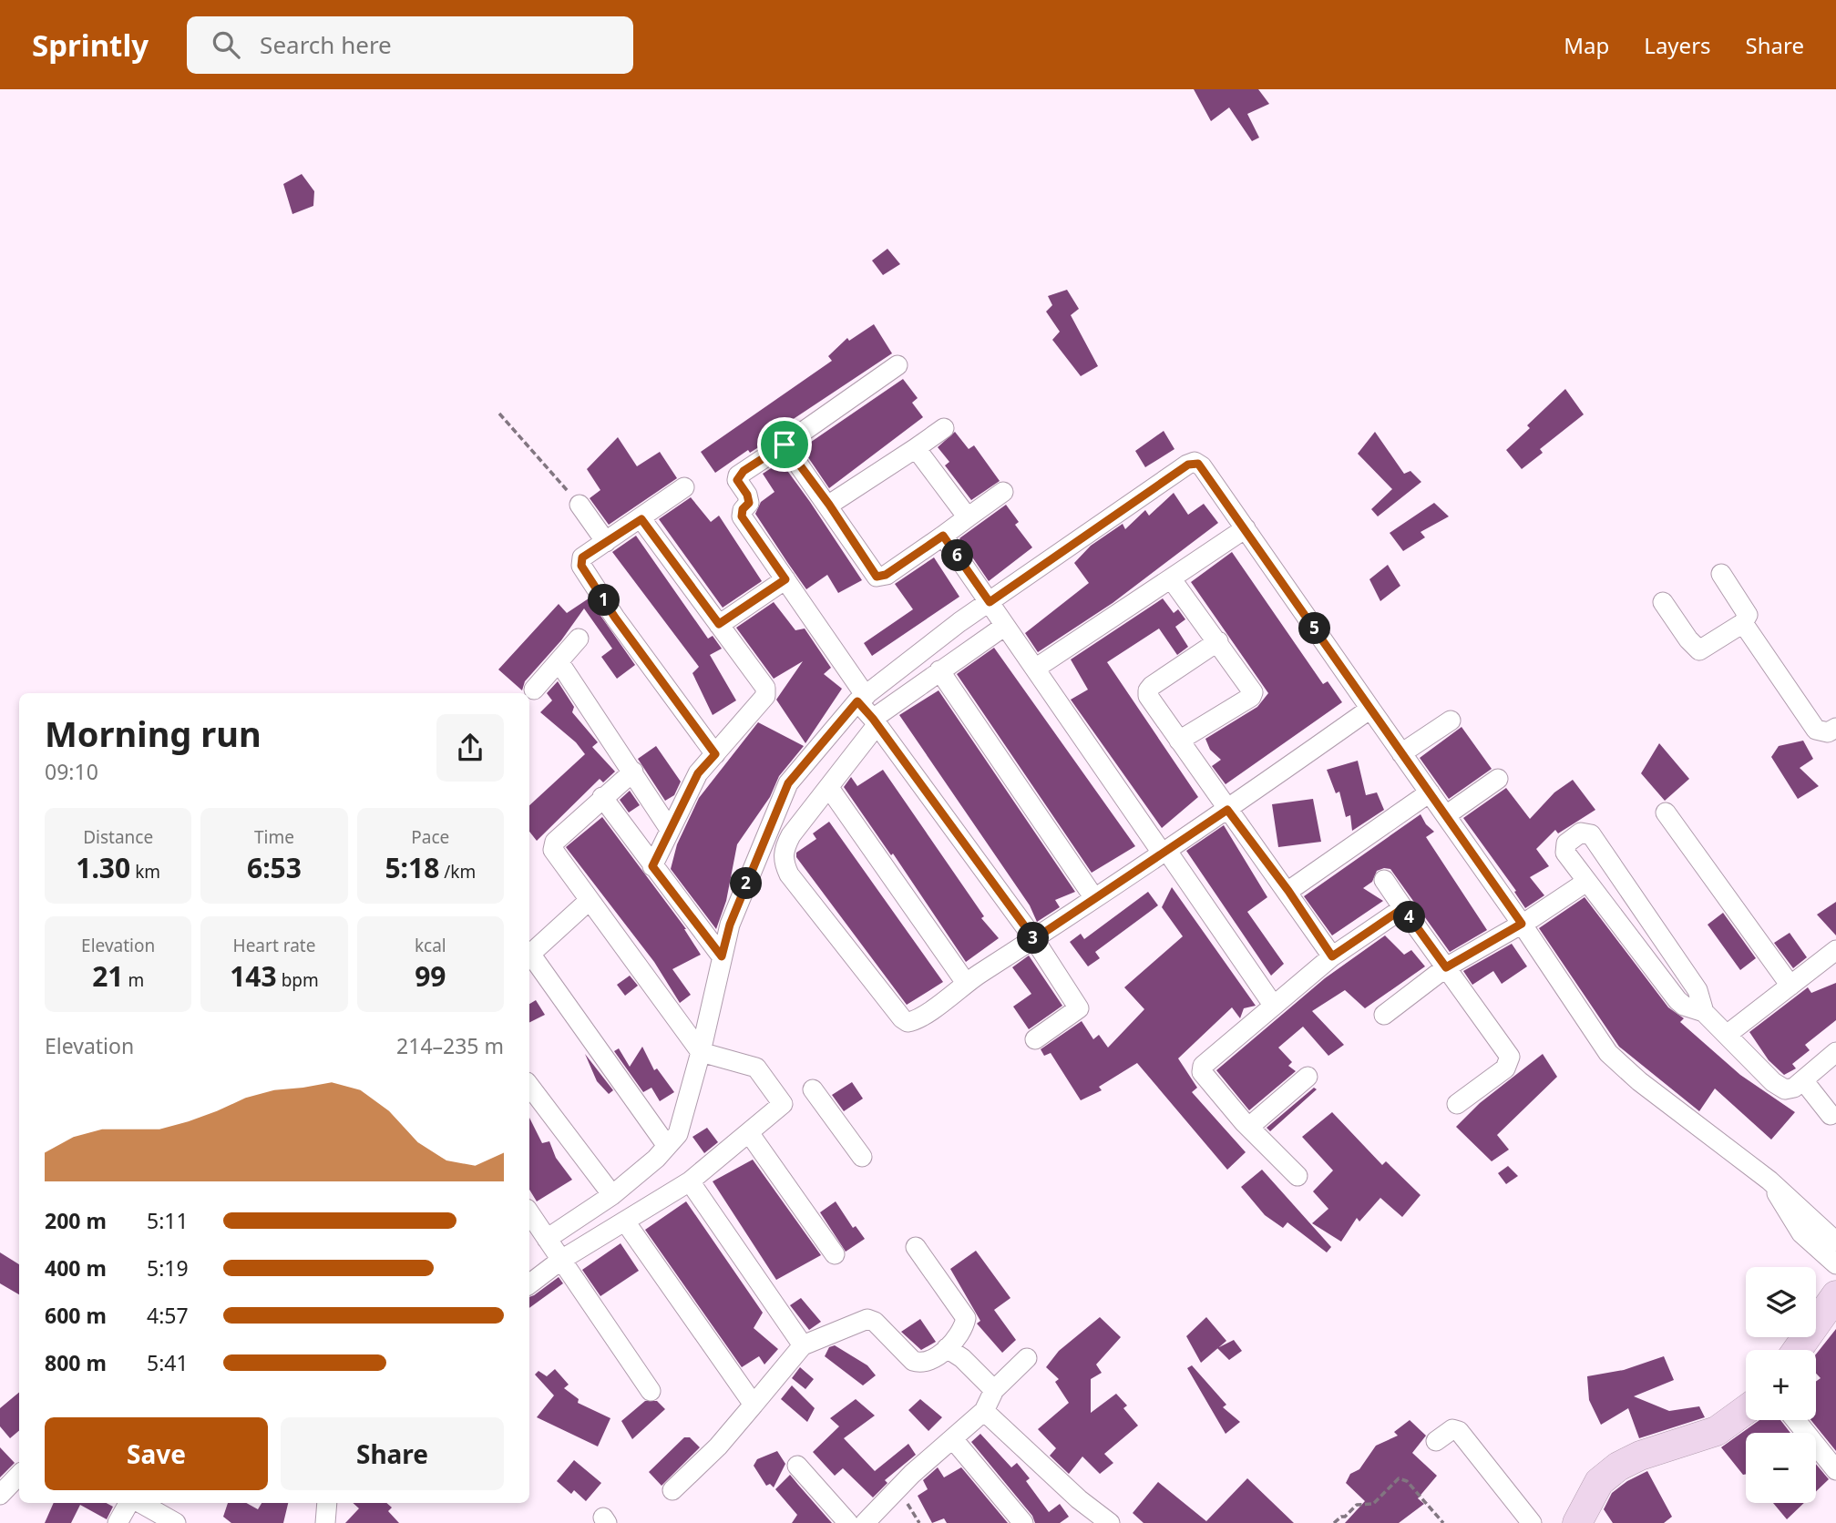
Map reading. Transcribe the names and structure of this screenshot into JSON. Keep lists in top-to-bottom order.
{
  "page": {
    "header": "Sprintly",
    "search": "Search here",
    "nav": ["Map", "Layers", "Share"],
    "pins": [
      "6",
      "1",
      "5",
      "2",
      "4",
      "3"
    ],
    "heading": ["Morning run", "09:10"],
    "stats": [
      ["Distance", "1.30 km"],
      ["Time", "6:53"],
      ["Pace", "5:18 /km"],
      ["Elevation", "21 m"],
      ["Heart rate", "143 bpm"],
      ["kcal", "99"]
    ],
    "chart": ["Elevation", "214–235 m"],
    "list": [
      {
        "name": "200 m",
        "note": "5:11"
      },
      {
        "name": "400 m",
        "note": "5:19"
      },
      {
        "name": "600 m",
        "note": "4:57"
      },
      {
        "name": "800 m",
        "note": "5:41"
      }
    ],
    "map_buttons": ["+", "−"],
    "buttons": ["Save", "Share"]
  }
}
